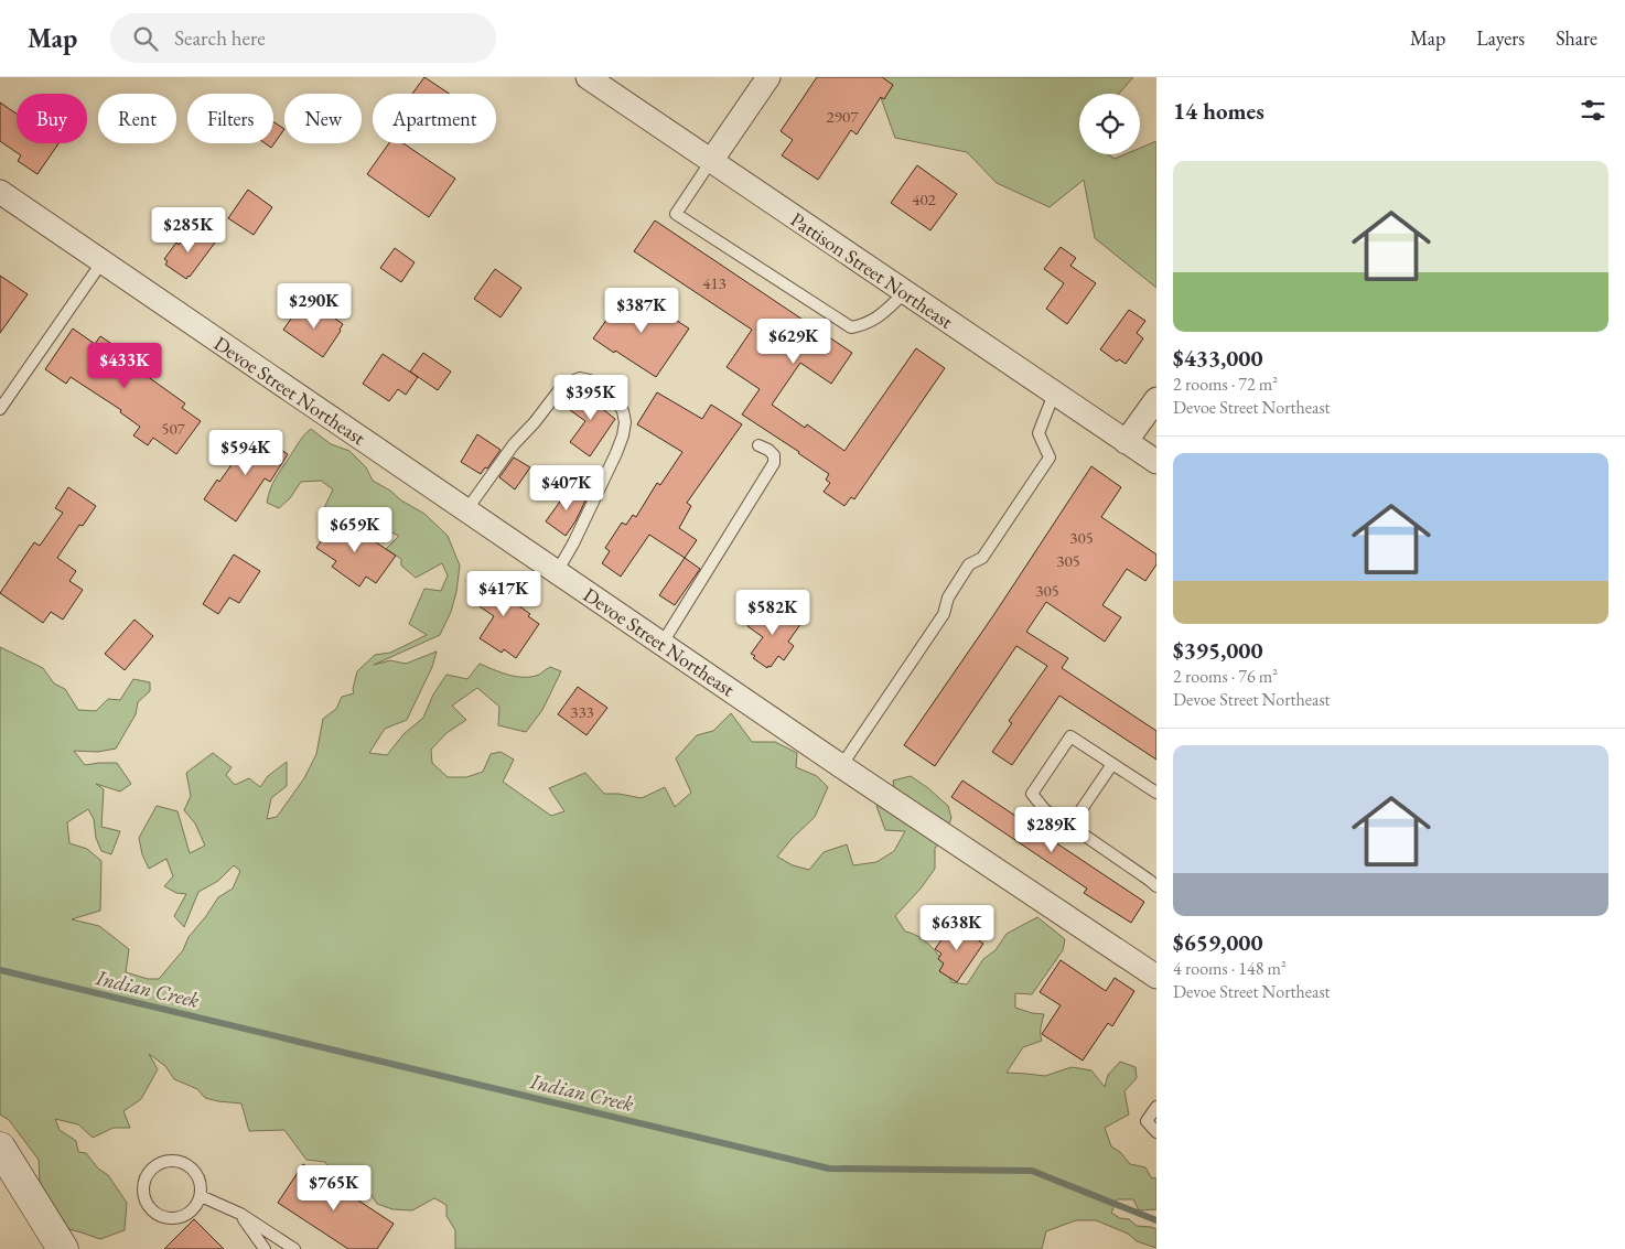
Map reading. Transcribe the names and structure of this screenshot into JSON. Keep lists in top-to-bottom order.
{
  "streets": {
    "street": ["Pattison Street Northeast", "Devoe Street Northeast"]
  },
  "water": ["Indian Creek"],
  "house_numbers": [
    "2907",
    "402",
    "413",
    "507",
    "305",
    "305",
    "305",
    "333"
  ],
  "page": {
    "header": "Map",
    "search": "Search here",
    "nav": ["Map", "Layers", "Share"],
    "heading": "14 homes",
    "chip": [
      "Buy",
      "Rent",
      "Filters",
      "New",
      "Apartment"
    ],
    "list": [
      {
        "name": "$433,000",
        "note": "2 rooms · 72 m² · Devoe Street Northeast"
      },
      {
        "name": "$395,000",
        "note": "2 rooms · 76 m² · Devoe Street Northeast"
      },
      {
        "name": "$659,000",
        "note": "4 rooms · 148 m² · Devoe Street Northeast"
      }
    ],
    "price": [
      "$285K",
      "$290K",
      "$387K",
      "$629K",
      "$433K",
      "$395K",
      "$594K",
      "$407K",
      "$659K",
      "$417K",
      "$582K",
      "$289K",
      "$638K",
      "$765K"
    ]
  }
}
